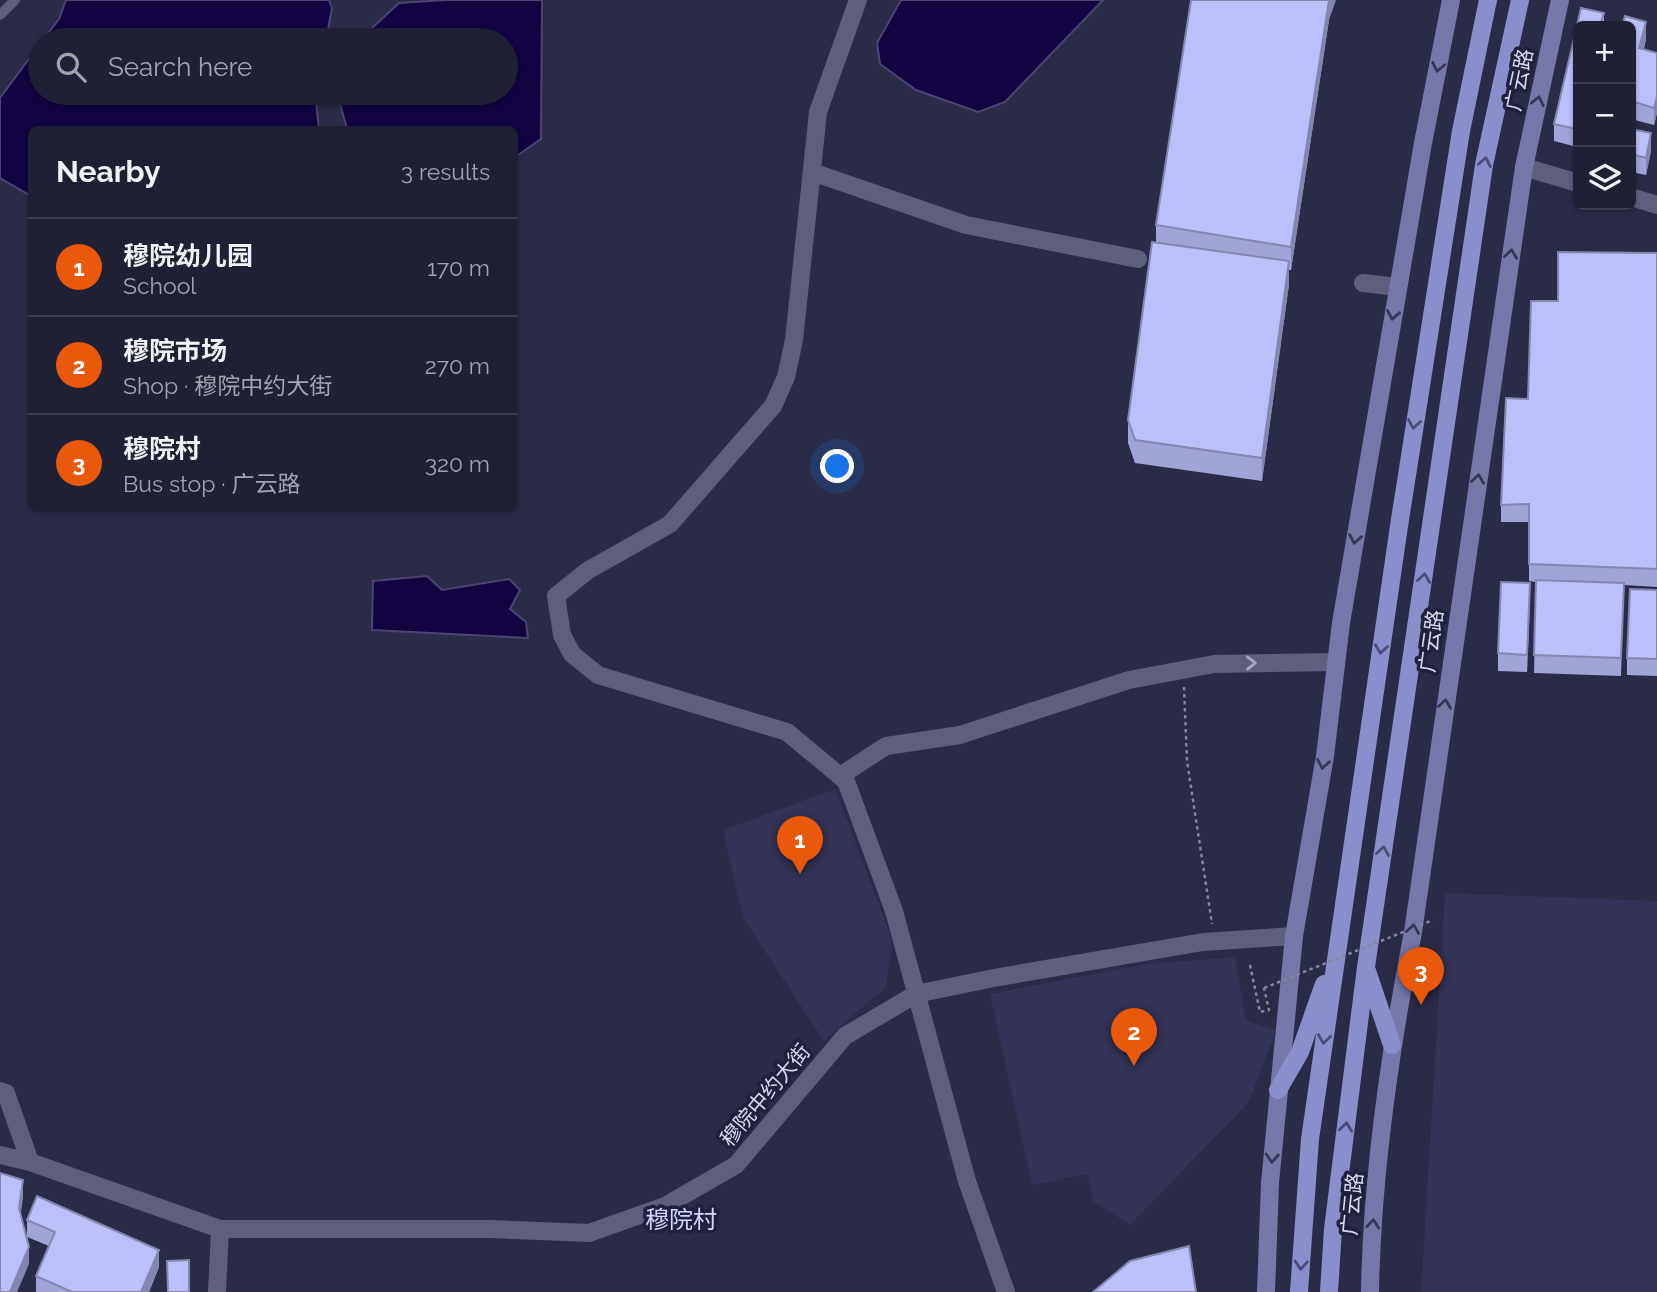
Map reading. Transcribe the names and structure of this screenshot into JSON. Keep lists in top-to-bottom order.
{
  "streets": {
    "main road": ["广云路"],
    "street": ["穆院中约大街"]
  },
  "districts": ["穆院村"],
  "page": {
    "map_buttons": ["+", "−"],
    "search": "Search here",
    "heading": ["Nearby", "3 results"],
    "list": [
      {
        "mark": "1",
        "name": "穆院幼儿园",
        "note": "School",
        "value": "170 m"
      },
      {
        "mark": "2",
        "name": "穆院市场",
        "note": "Shop · 穆院中约大街",
        "value": "270 m"
      },
      {
        "mark": "3",
        "name": "穆院村",
        "note": "Bus stop · 广云路",
        "value": "320 m"
      }
    ],
    "pins": ["1", "3", "2"]
  }
}
